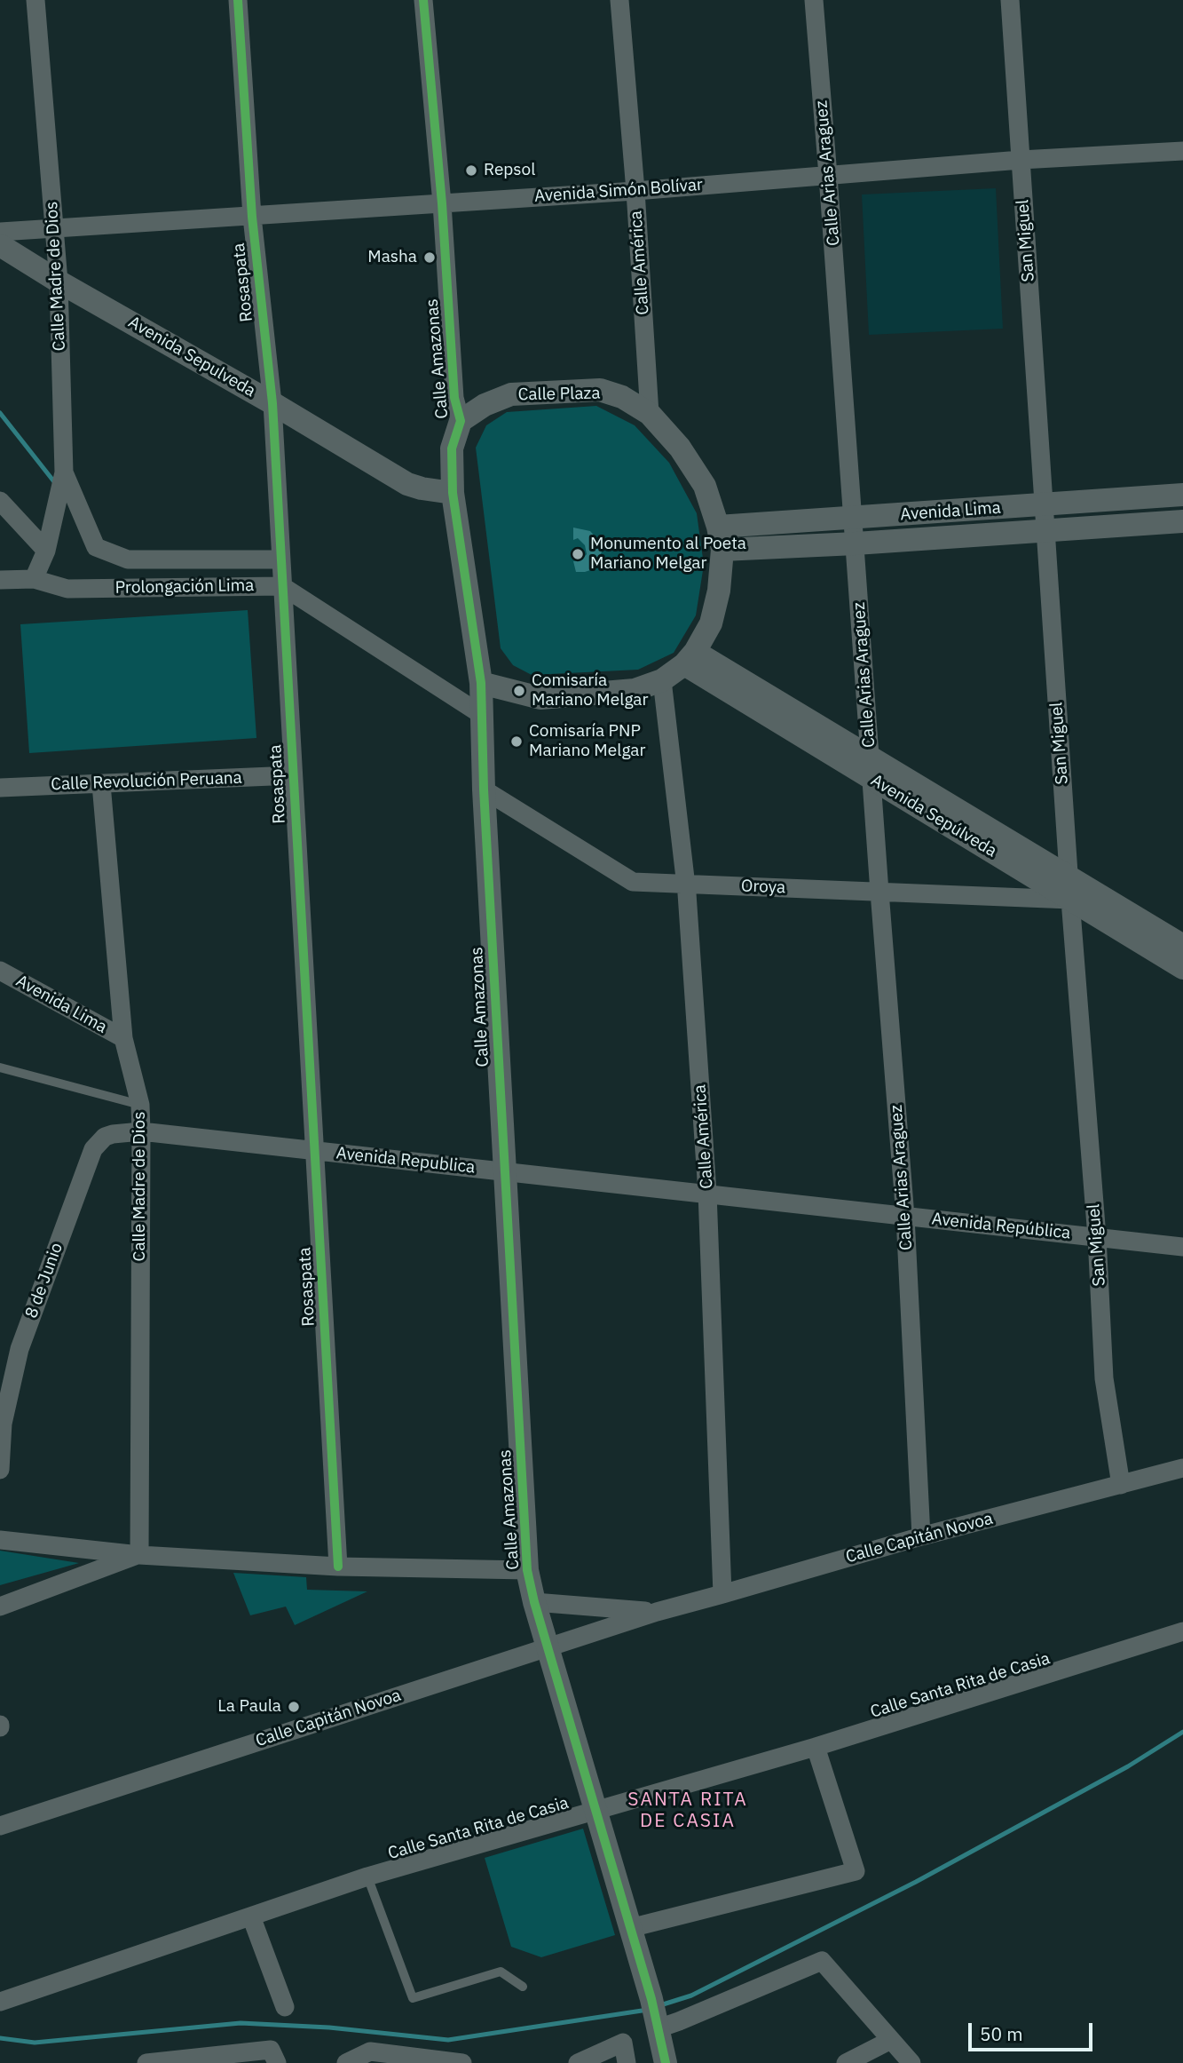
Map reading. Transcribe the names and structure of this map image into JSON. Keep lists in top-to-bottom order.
{
  "streets": {
    "street": [
      "Calle Arias Araguez",
      "Avenida Simón Bolívar",
      "San Miguel",
      "Calle América",
      "Calle Madre de Dios",
      "Rosaspata",
      "Avenida Sepulveda",
      "Calle Amazonas",
      "Calle Plaza",
      "Avenida Lima",
      "Prolongación Lima",
      "Calle Revolución Peruana",
      "Avenida Sepúlveda",
      "Oroya",
      "Avenida Republica",
      "Avenida República",
      "8 de Junio",
      "Calle Capitán Novoa",
      "Calle Santa Rita de Casia"
    ]
  },
  "crossings": [
    ["Calle Arias Araguez", "Avenida Simón Bolívar"],
    ["Calle Arias Araguez", "Avenida Lima"],
    ["Calle Arias Araguez", "Avenida Sepúlveda"],
    ["Calle Arias Araguez", "Oroya"],
    ["Calle Arias Araguez", "Avenida República"],
    ["Calle Arias Araguez", "Calle Capitán Novoa"],
    ["Avenida Simón Bolívar", "San Miguel"],
    ["Avenida Simón Bolívar", "Calle América"],
    ["Avenida Simón Bolívar", "Calle Madre de Dios"],
    ["Avenida Simón Bolívar", "Rosaspata"],
    ["Avenida Simón Bolívar", "Calle Amazonas"],
    ["San Miguel", "Avenida Lima"],
    ["San Miguel", "Avenida Sepúlveda"],
    ["San Miguel", "Oroya"],
    ["San Miguel", "Avenida República"],
    ["San Miguel", "Calle Capitán Novoa"],
    ["Calle América", "Calle Plaza"],
    ["Calle América", "Oroya"],
    ["Calle América", "Avenida Republica"],
    ["Calle América", "Avenida República"],
    ["Calle América", "Calle Capitán Novoa"],
    ["Calle Madre de Dios", "Avenida Sepulveda"],
    ["Calle Madre de Dios", "Avenida Lima"],
    ["Calle Madre de Dios", "Prolongación Lima"],
    ["Calle Madre de Dios", "Calle Revolución Peruana"],
    ["Calle Madre de Dios", "Avenida Republica"],
    ["Calle Madre de Dios", "8 de Junio"],
    ["Rosaspata", "Avenida Sepulveda"],
    ["Rosaspata", "Prolongación Lima"],
    ["Rosaspata", "Calle Revolución Peruana"],
    ["Rosaspata", "Avenida Republica"],
    ["Avenida Sepulveda", "Calle Amazonas"],
    ["Calle Amazonas", "Calle Plaza"],
    ["Calle Amazonas", "Oroya"],
    ["Calle Amazonas", "Avenida Republica"],
    ["Calle Amazonas", "Calle Capitán Novoa"],
    ["Calle Amazonas", "Calle Santa Rita de Casia"],
    ["Calle Plaza", "Avenida Lima"],
    ["Calle Plaza", "Avenida Sepúlveda"],
    ["Avenida Sepúlveda", "Oroya"],
    ["Avenida Republica", "Avenida República"],
    ["Avenida Republica", "8 de Junio"]
  ],
  "districts": ["SANTA RITA DE CASIA"],
  "places": [
    "Repsol",
    "Masha",
    "Monumento al Poeta Mariano Melgar",
    "Comisaría Mariano Melgar",
    "Comisaría PNP Mariano Melgar",
    "La Paula"
  ],
  "scale_bar": "50 m"
}
